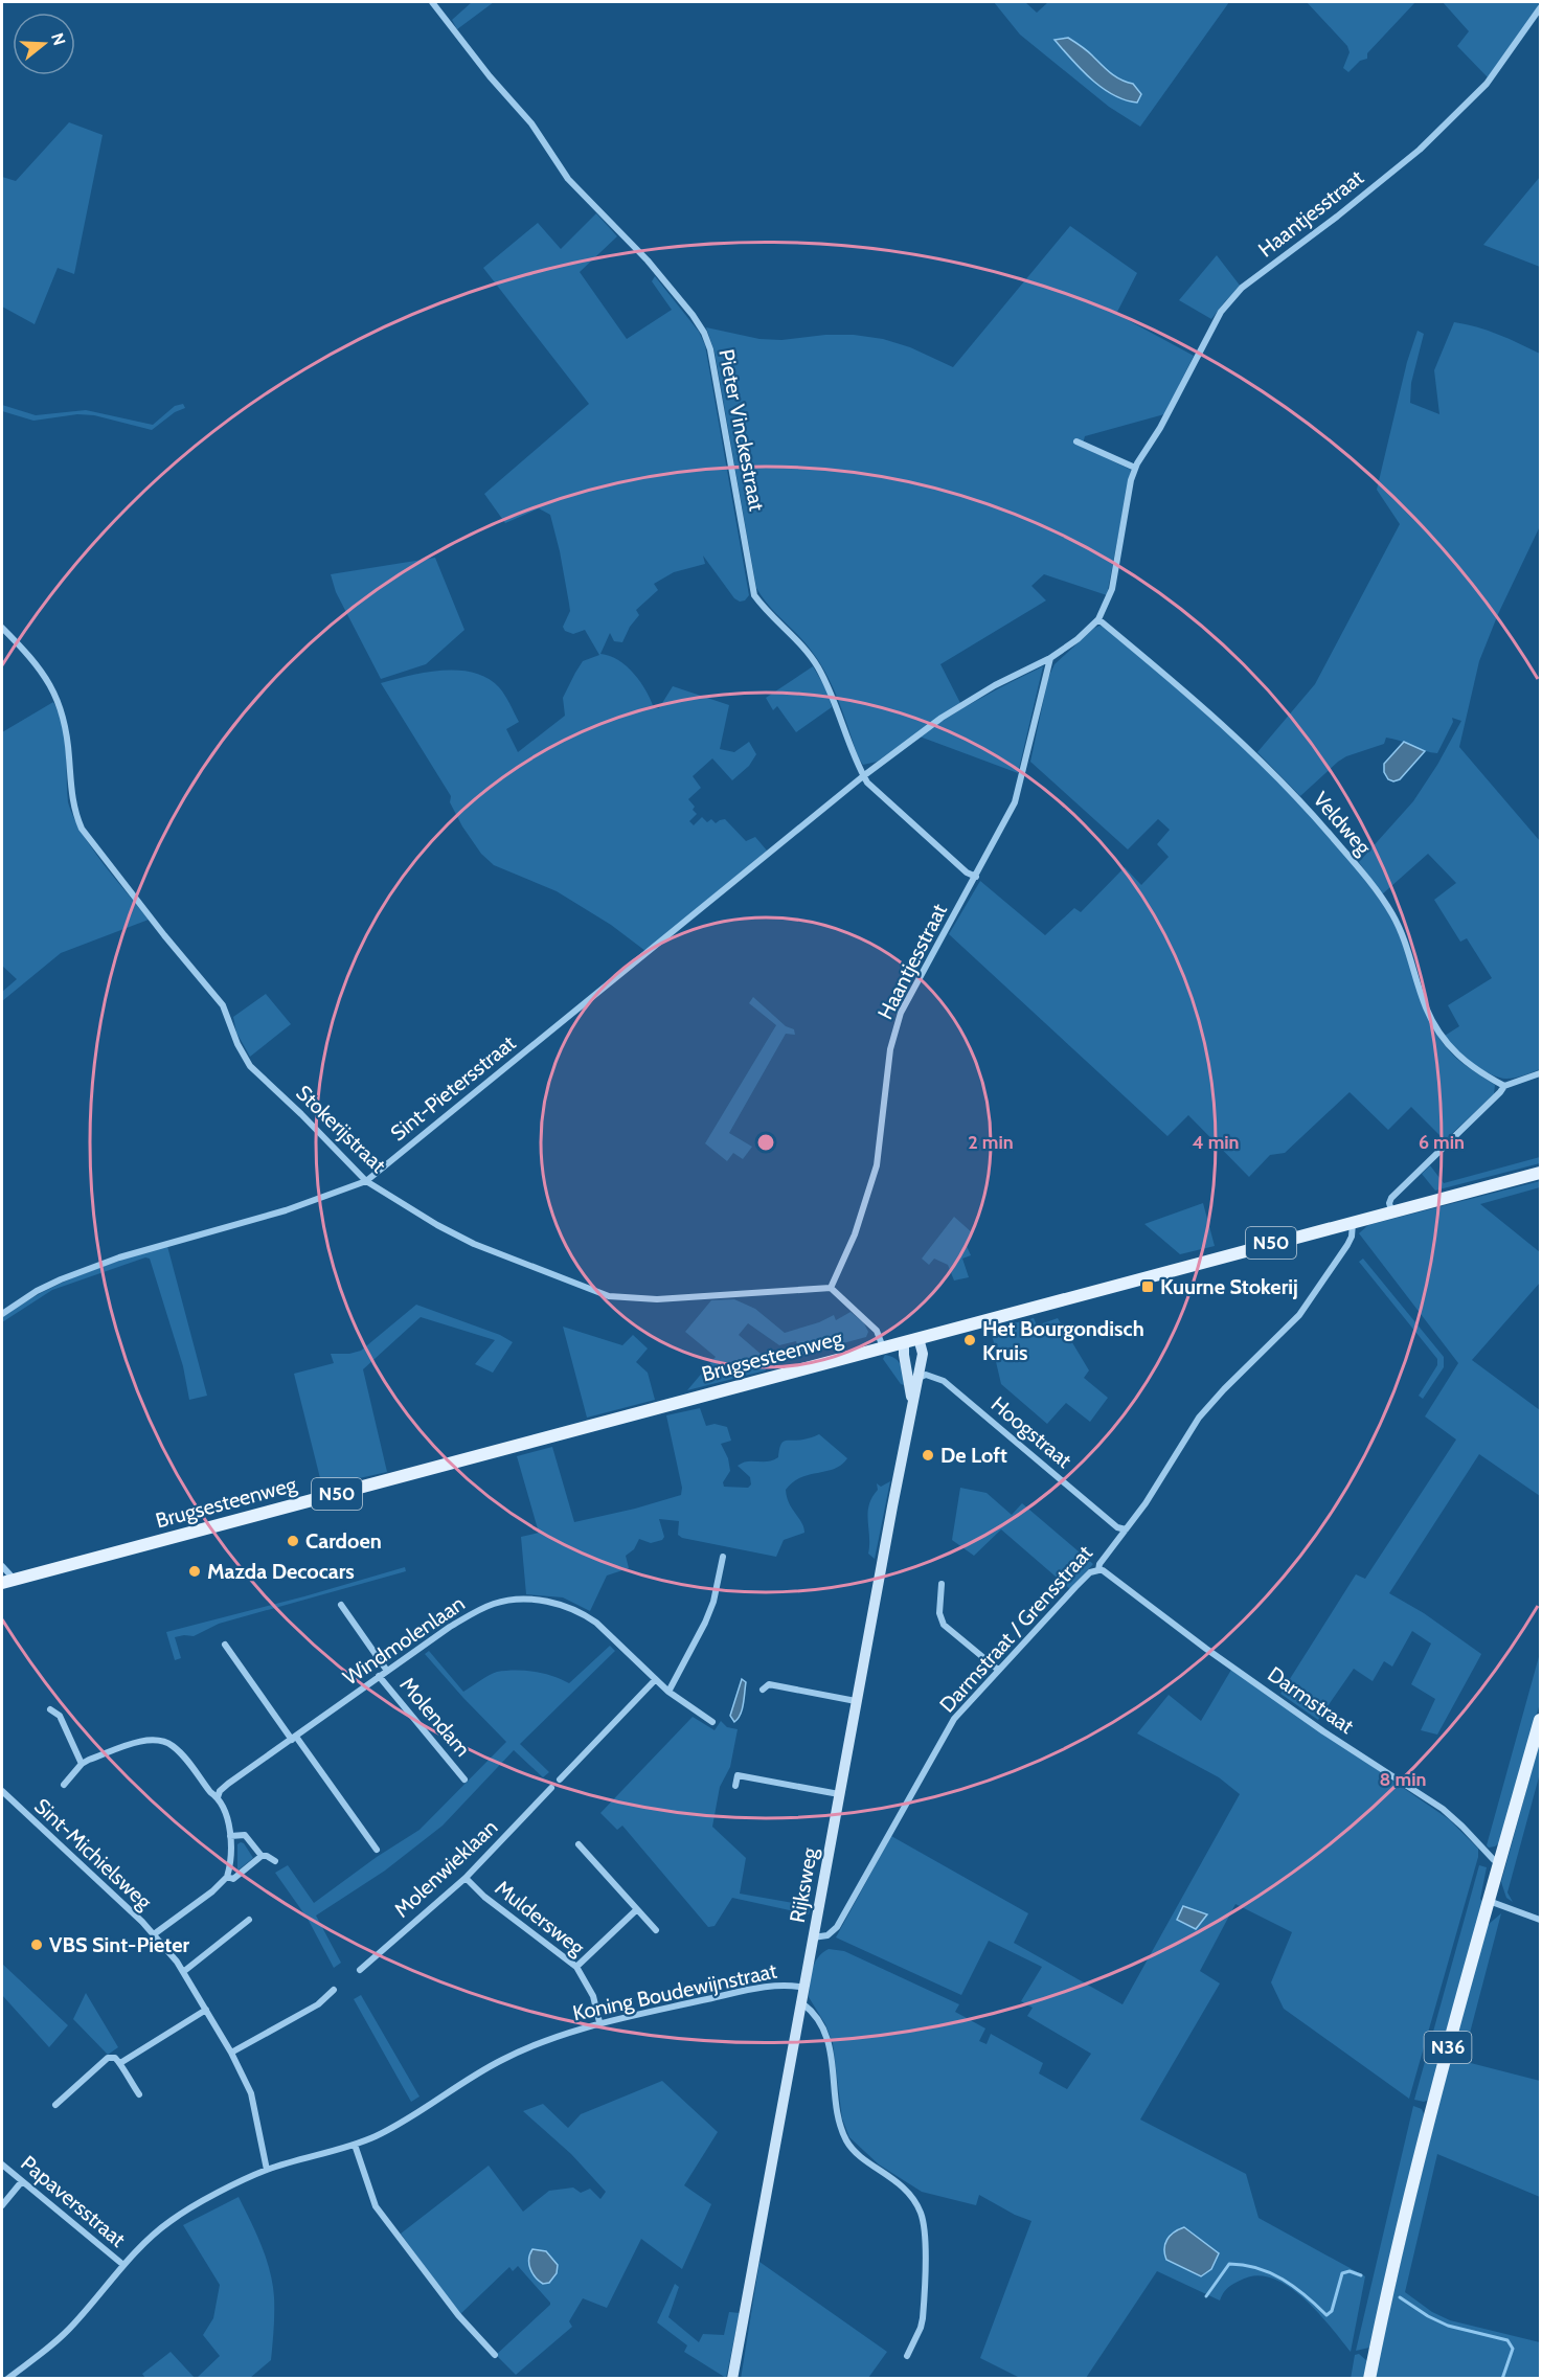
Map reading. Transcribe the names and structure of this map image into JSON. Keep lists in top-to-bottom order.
{
  "streets": {
    "main road": [
      "N50",
      "Brugsesteenweg",
      "Rijksweg",
      "N36"
    ],
    "street": [
      "Haantjesstraat",
      "Pieter Vinckestraat",
      "Veldweg",
      "Sint-Pietersstraat",
      "Stokerijstraat",
      "Hoogstraat",
      "Darmstraat / Grensstraat",
      "Windmolenlaan",
      "Darmstraat",
      "Molendam",
      "Sint-Michielsweg",
      "Molenwieklaan",
      "Muldersweg",
      "Koning Boudewijnstraat",
      "Papaversstraat"
    ]
  },
  "crossings": [
    ["Haantjesstraat", "Pieter Vinckestraat"],
    ["Haantjesstraat", "Veldweg"],
    ["Haantjesstraat", "Sint-Pietersstraat"],
    ["Haantjesstraat", "Stokerijstraat"],
    ["Pieter Vinckestraat", "Sint-Pietersstraat"],
    ["Sint-Pietersstraat", "Stokerijstraat"],
    ["Brugsesteenweg", "Darmstraat / Grensstraat"],
    ["Brugsesteenweg", "Rijksweg"],
    ["Hoogstraat", "Darmstraat / Grensstraat"],
    ["Hoogstraat", "Rijksweg"],
    ["Darmstraat / Grensstraat", "Darmstraat"],
    ["Darmstraat / Grensstraat", "Rijksweg"],
    ["Windmolenlaan", "Molendam"],
    ["Darmstraat", "N36"],
    ["Sint-Michielsweg", "Koning Boudewijnstraat"],
    ["Molenwieklaan", "Muldersweg"],
    ["Rijksweg", "Koning Boudewijnstraat"],
    ["Muldersweg", "Koning Boudewijnstraat"],
    ["Koning Boudewijnstraat", "Papaversstraat"]
  ],
  "places": {
    "transit": ["Kuurne Stokerij"],
    "other": [
      "Het Bourgondisch Kruis",
      "De Loft",
      "Cardoen",
      "Mazda Decocars",
      "VBS Sint-Pieter"
    ]
  },
  "north": "right",
  "rings": [
    "2 min",
    "4 min",
    "6 min",
    "8 min"
  ]
}
